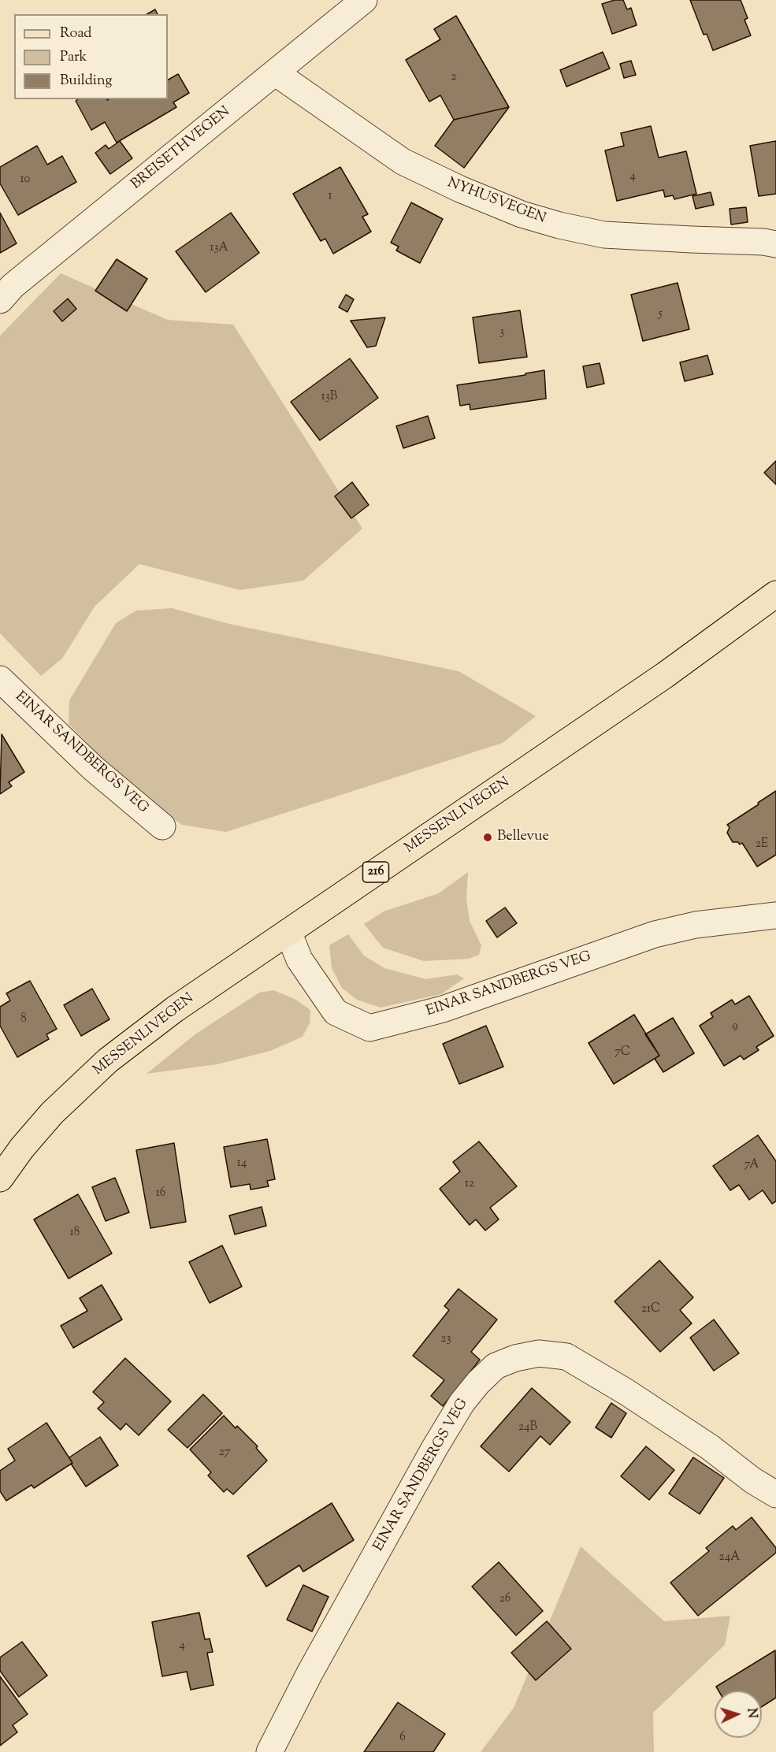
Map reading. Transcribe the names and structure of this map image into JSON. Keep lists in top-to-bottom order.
{
  "streets": {
    "main road": ["MESSENLIVEGEN", "216"],
    "street": ["BREISETHVEGEN", "NYHUSVEGEN", "EINAR SANDBERGS VEG"]
  },
  "crossings": [
    ["BREISETHVEGEN", "NYHUSVEGEN"],
    ["EINAR SANDBERGS VEG", "MESSENLIVEGEN"]
  ],
  "places": ["Bellevue"],
  "house_numbers": [
    "2",
    "4",
    "10",
    "1",
    "13A",
    "5",
    "3",
    "13B",
    "2E",
    "8",
    "9",
    "7C",
    "14",
    "7A",
    "12",
    "16",
    "18",
    "21C",
    "23",
    "24B",
    "27",
    "24A",
    "26",
    "4",
    "6"
  ],
  "legend": ["Road", "Park", "Building"],
  "north": "right"
}
